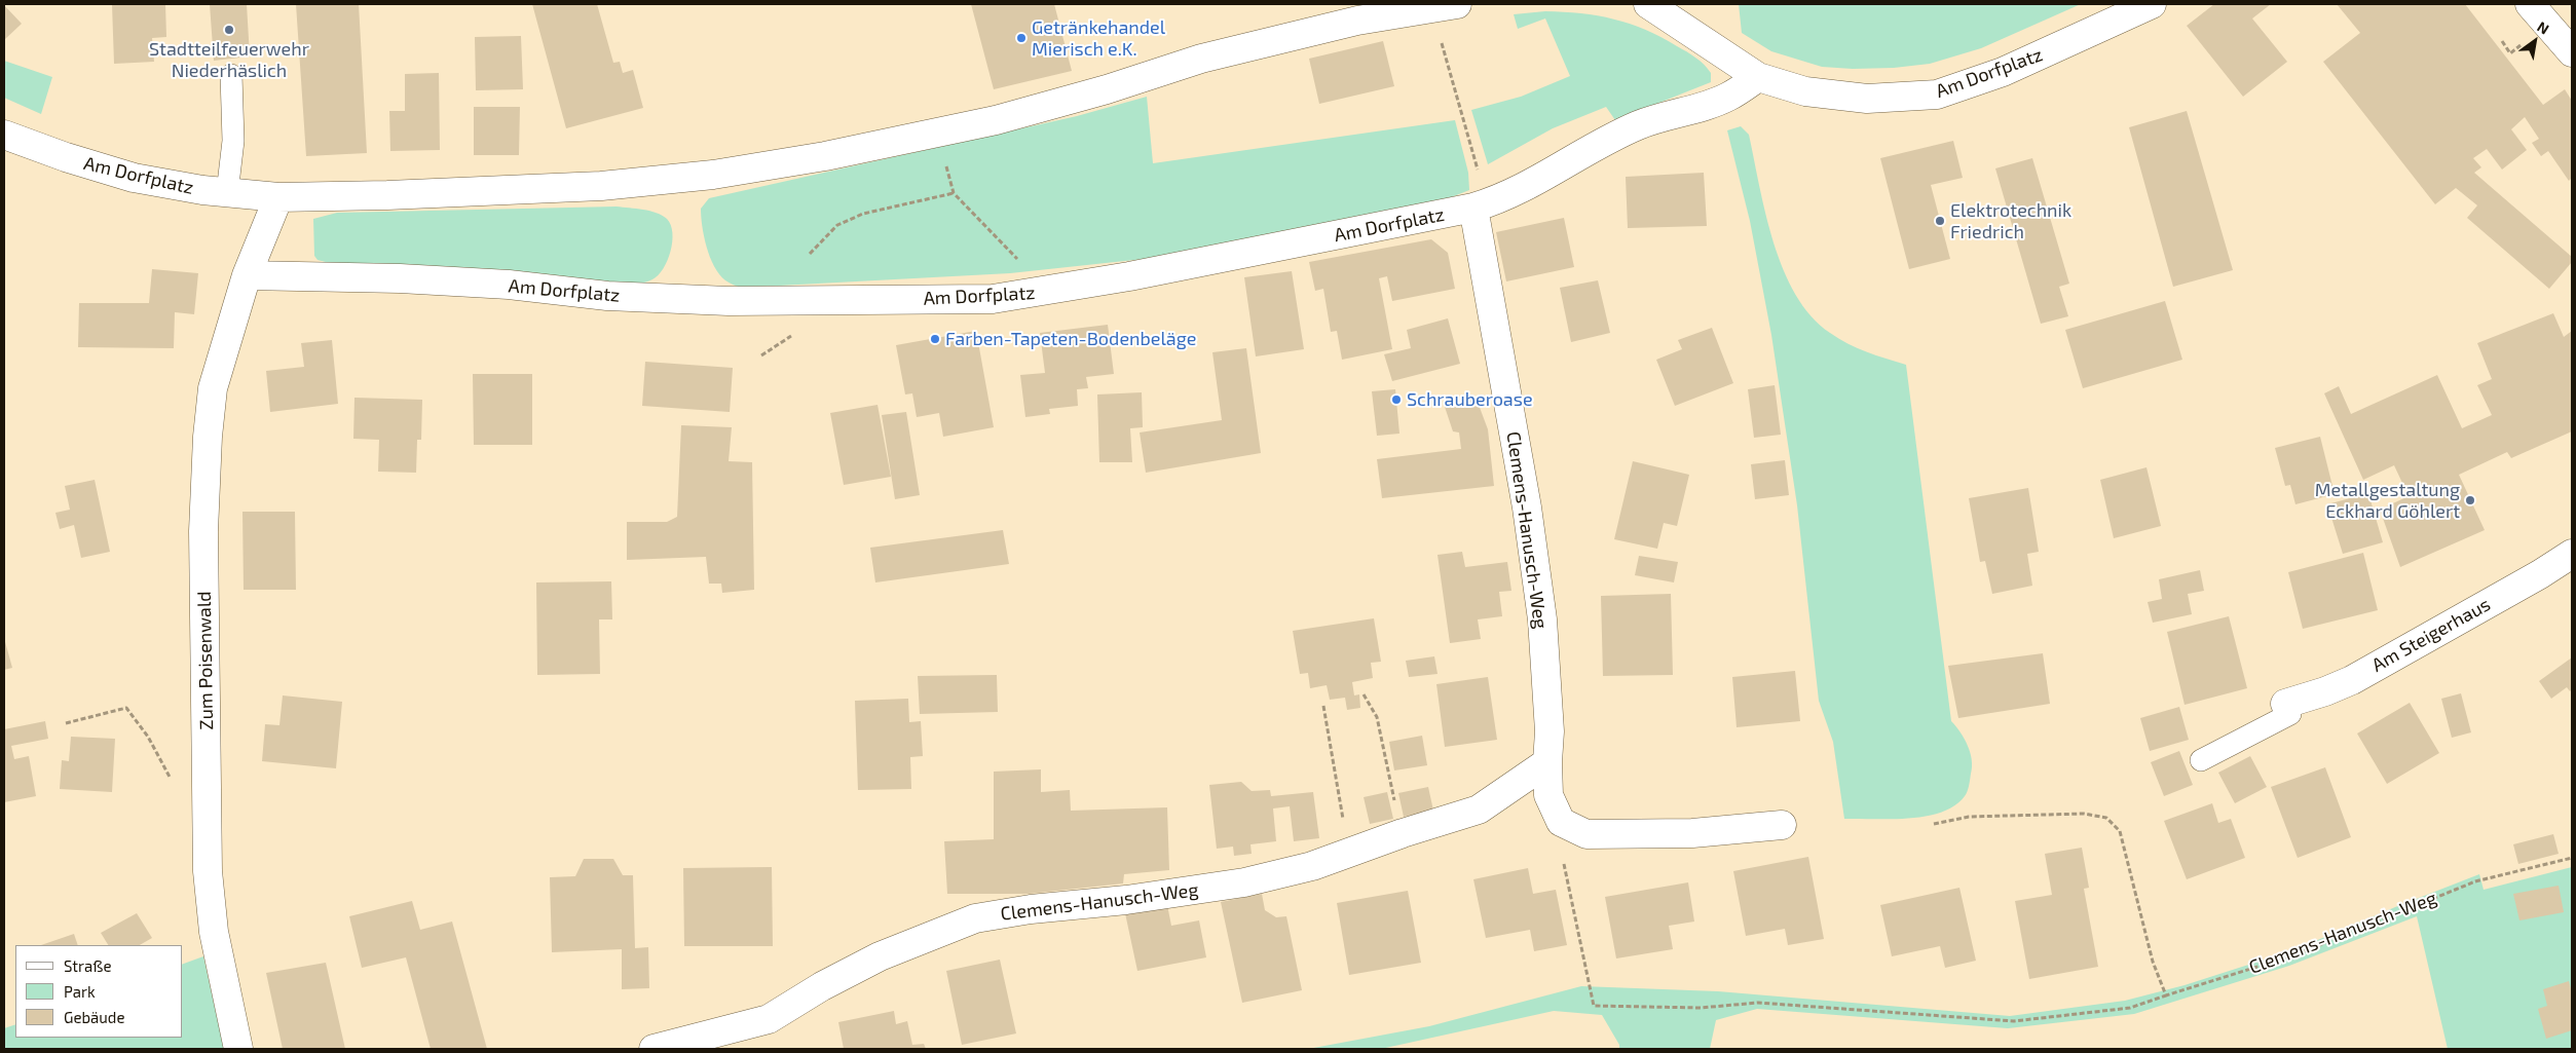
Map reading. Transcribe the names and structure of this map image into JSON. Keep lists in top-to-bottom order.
{
  "streets": {
    "street": [
      "Am Dorfplatz",
      "Clemens-Hanusch-Weg",
      "Am Steigerhaus",
      "Zum Poisenwald"
    ]
  },
  "crossings": [
    ["Am Dorfplatz", "Clemens-Hanusch-Weg"],
    ["Am Dorfplatz", "Zum Poisenwald"]
  ],
  "places": [
    "Stadtteilfeuerwehr Niederhäslich",
    "Getränkehandel Mierisch e.K.",
    "Elektrotechnik Friedrich",
    "Farben-Tapeten-Bodenbeläge",
    "Schrauberoase",
    "Metallgestaltung Eckhard Göhlert"
  ],
  "legend": ["Straße", "Park", "Gebäude"],
  "north": "top right"
}
